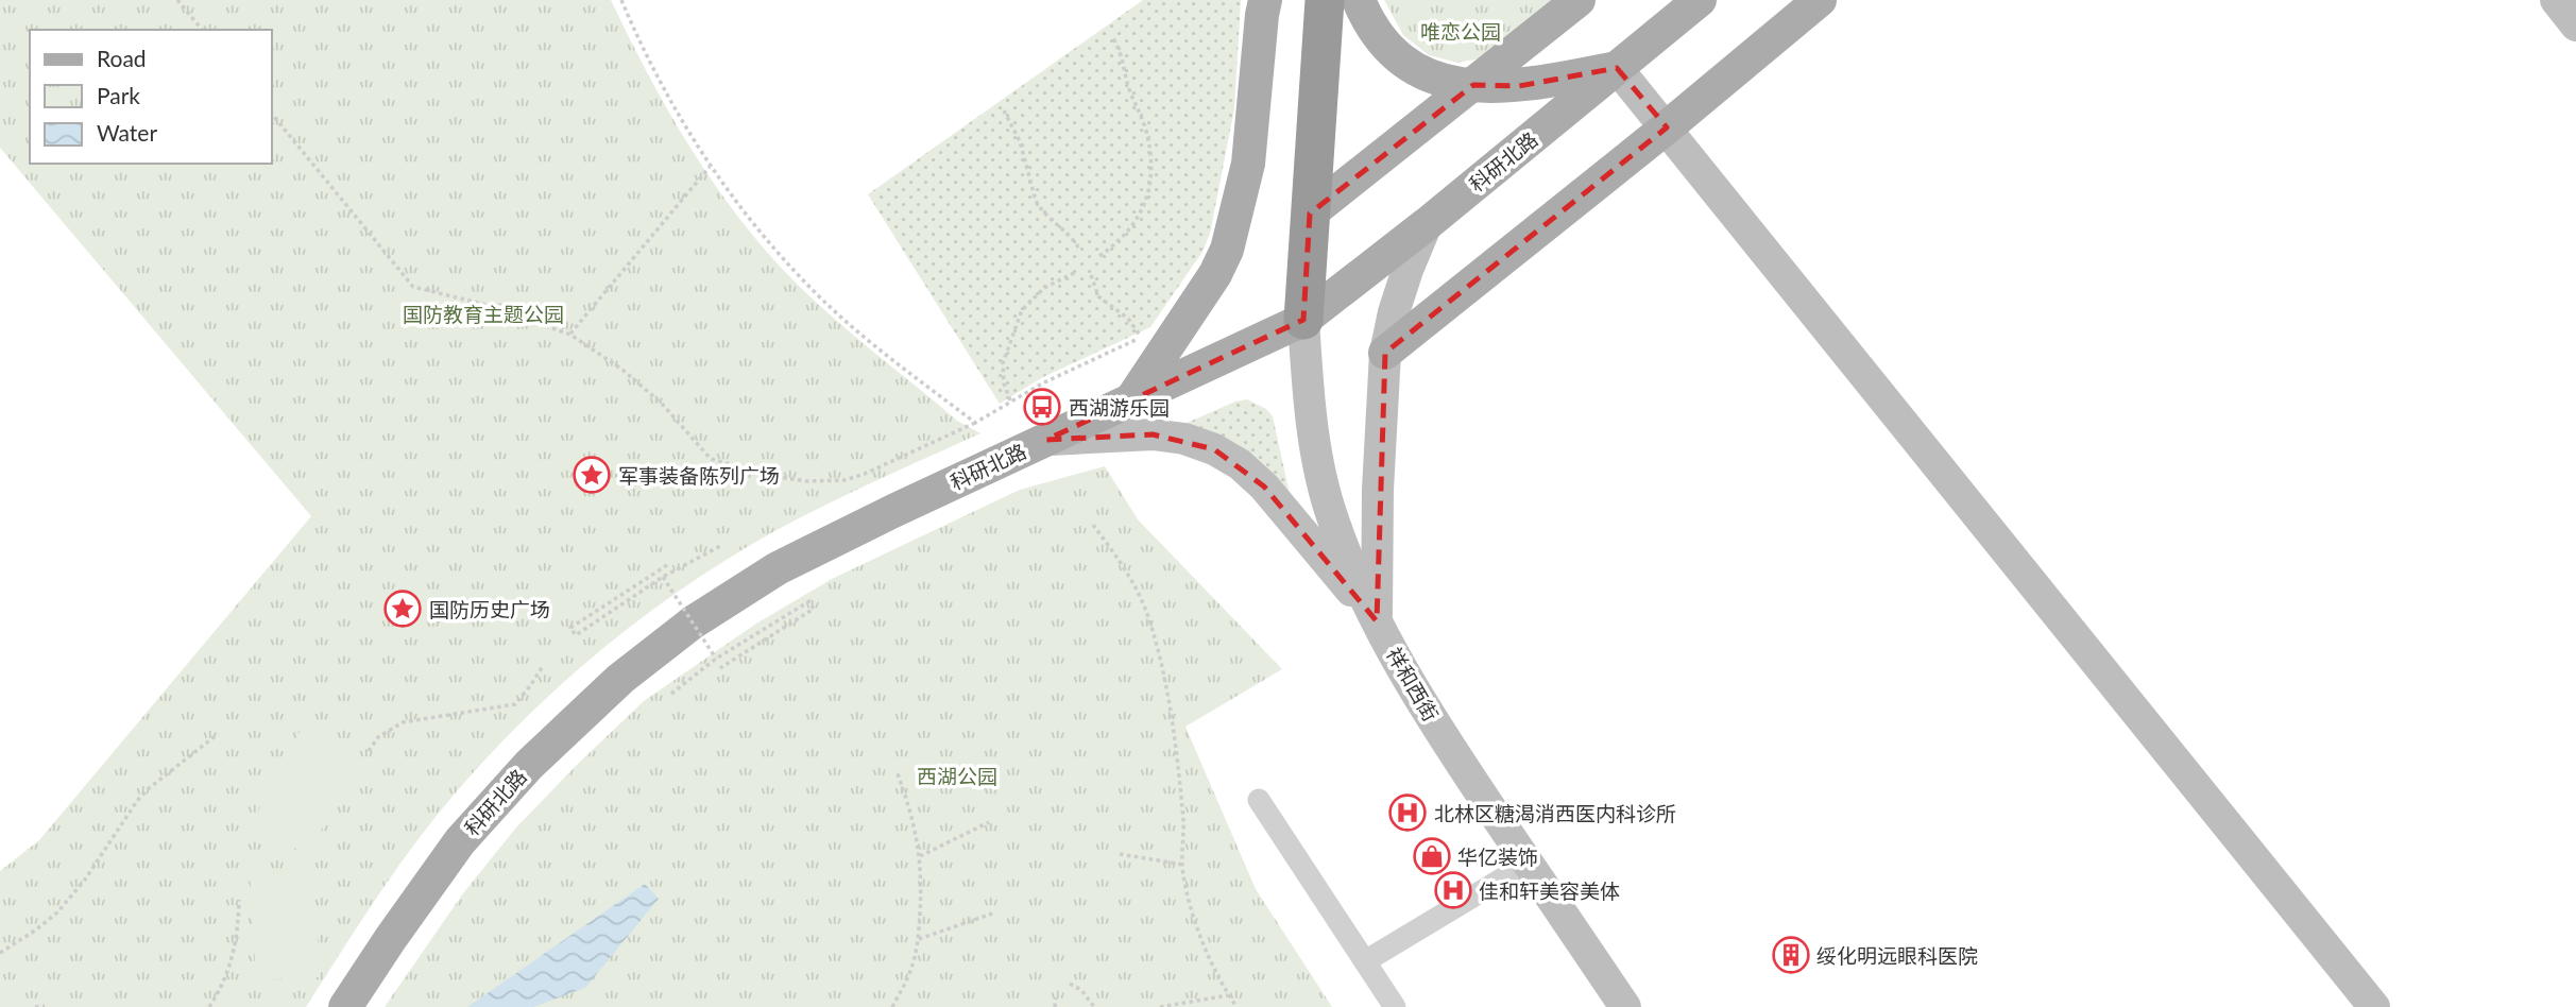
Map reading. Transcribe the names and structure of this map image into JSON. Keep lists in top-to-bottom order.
{
  "streets": {
    "main road": ["科研北路", "祥和西街"]
  },
  "crossings": [
    ["科研北路", "祥和西街"]
  ],
  "parks": ["唯恋公园", "国防教育主题公园", "西湖公园"],
  "places": {
    "bus stop": ["西湖游乐园"],
    "place": ["军事装备陈列广场", "国防历史广场"],
    "hospital": ["北林区糖渴消西医内科诊所", "佳和轩美容美体"],
    "shop": ["华亿装饰"],
    "building": ["绥化明远眼科医院"]
  },
  "legend": ["Road", "Park", "Water"]
}
